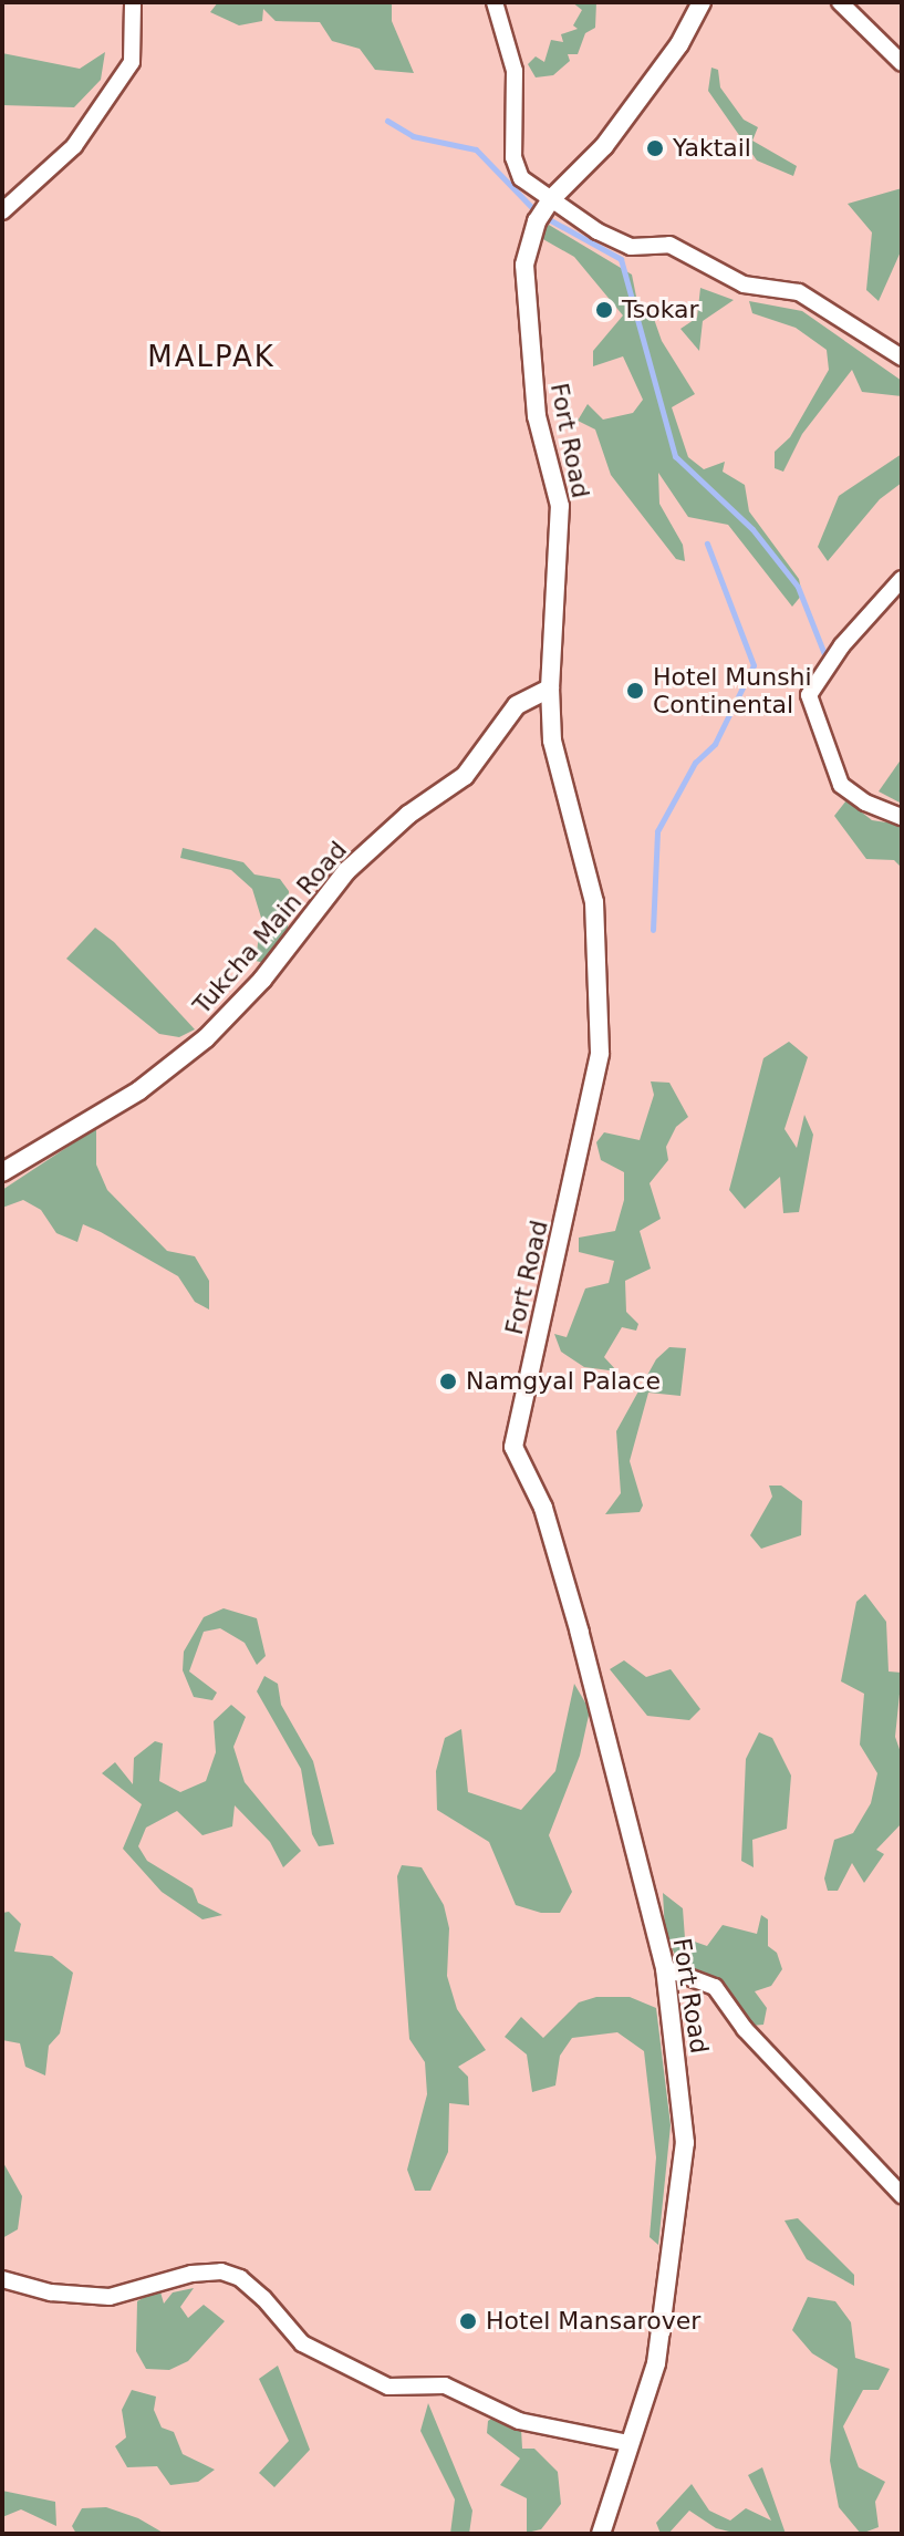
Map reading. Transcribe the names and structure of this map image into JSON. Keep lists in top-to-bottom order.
{
  "streets": {
    "street": ["Fort Road", "Tukcha Main Road"]
  },
  "crossings": [
    ["Fort Road", "Tukcha Main Road"]
  ],
  "districts": ["MALPAK"],
  "places": [
    "Yaktail",
    "Tsokar",
    "Hotel Munshi Continental",
    "Namgyal Palace",
    "Hotel Mansarover"
  ]
}
